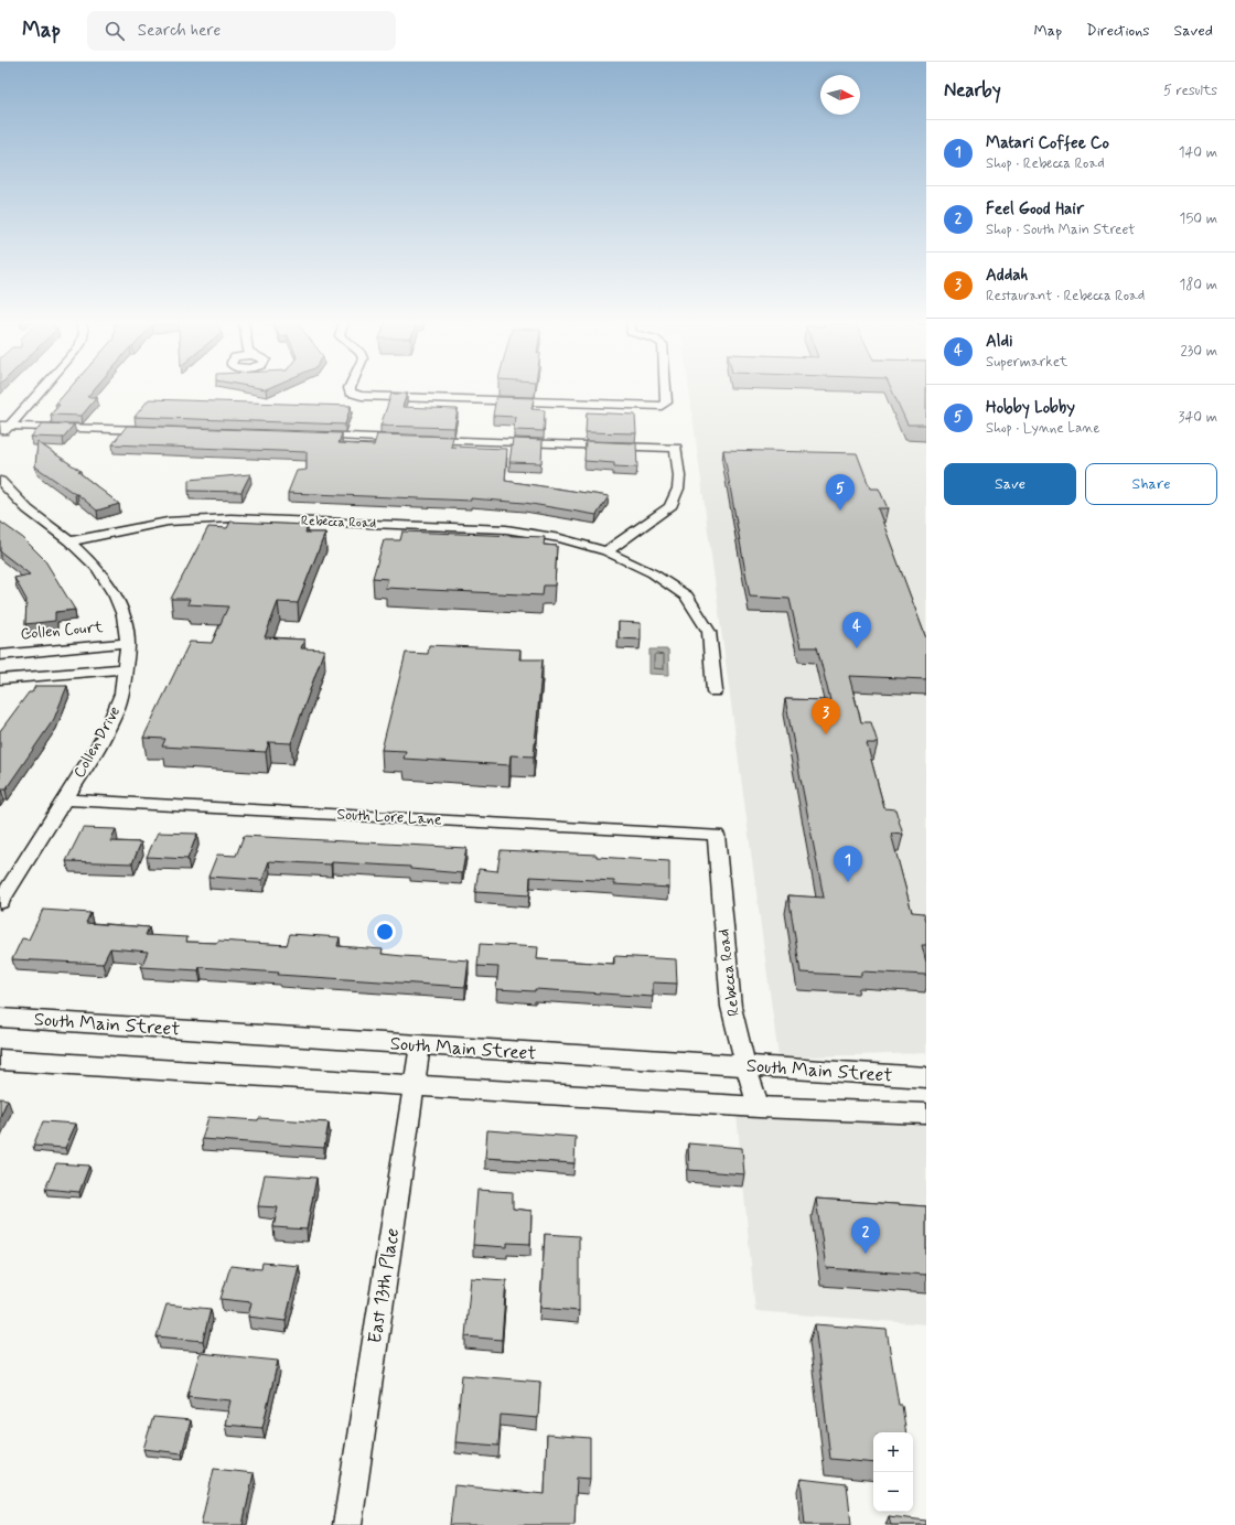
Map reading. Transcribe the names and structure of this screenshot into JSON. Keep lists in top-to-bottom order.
{
  "streets": {
    "street": [
      "Rebecca Road",
      "Collen Court",
      "Collen Drive",
      "South Lore Lane",
      "South Main Street",
      "East 13th Place"
    ]
  },
  "crossings": [
    ["Rebecca Road", "Collen Drive"],
    ["Rebecca Road", "South Lore Lane"],
    ["Rebecca Road", "South Main Street"],
    ["Collen Court", "Collen Drive"],
    ["Collen Drive", "South Lore Lane"],
    ["South Main Street", "East 13th Place"]
  ],
  "north": "right",
  "page": {
    "header": "Map",
    "search": "Search here",
    "nav": ["Map", "Directions", "Saved"],
    "heading": ["Nearby", "5 results"],
    "list": [
      {
        "mark": "1",
        "name": "Matari Coffee Co",
        "note": "Shop · Rebecca Road",
        "value": "140 m"
      },
      {
        "mark": "2",
        "name": "Feel Good Hair",
        "note": "Shop · South Main Street",
        "value": "150 m"
      },
      {
        "mark": "3",
        "name": "Addah",
        "note": "Restaurant · Rebecca Road",
        "value": "180 m"
      },
      {
        "mark": "4",
        "name": "Aldi",
        "note": "Supermarket",
        "value": "230 m"
      },
      {
        "mark": "5",
        "name": "Hobby Lobby",
        "note": "Shop · Lynne Lane",
        "value": "340 m"
      }
    ],
    "buttons": ["Save", "Share"],
    "pins": [
      "5",
      "4",
      "3",
      "1",
      "2"
    ],
    "map_buttons": ["+", "−"]
  }
}
